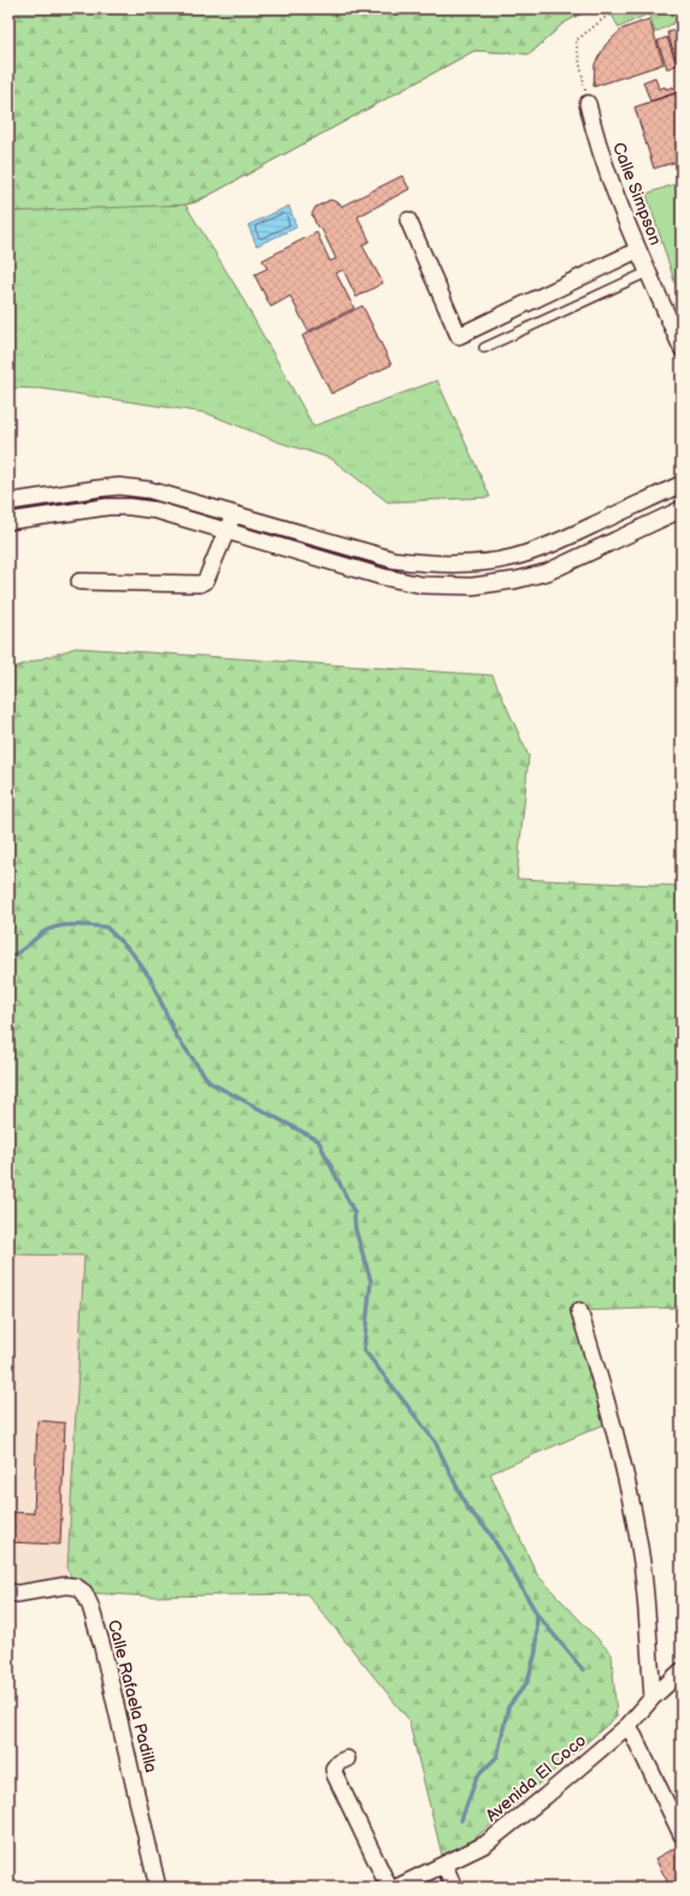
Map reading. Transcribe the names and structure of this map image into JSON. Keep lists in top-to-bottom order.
{
  "streets": {
    "street": ["Calle Simpson", "Calle Rafaela Padilla", "Avenida El Coco"]
  }
}
